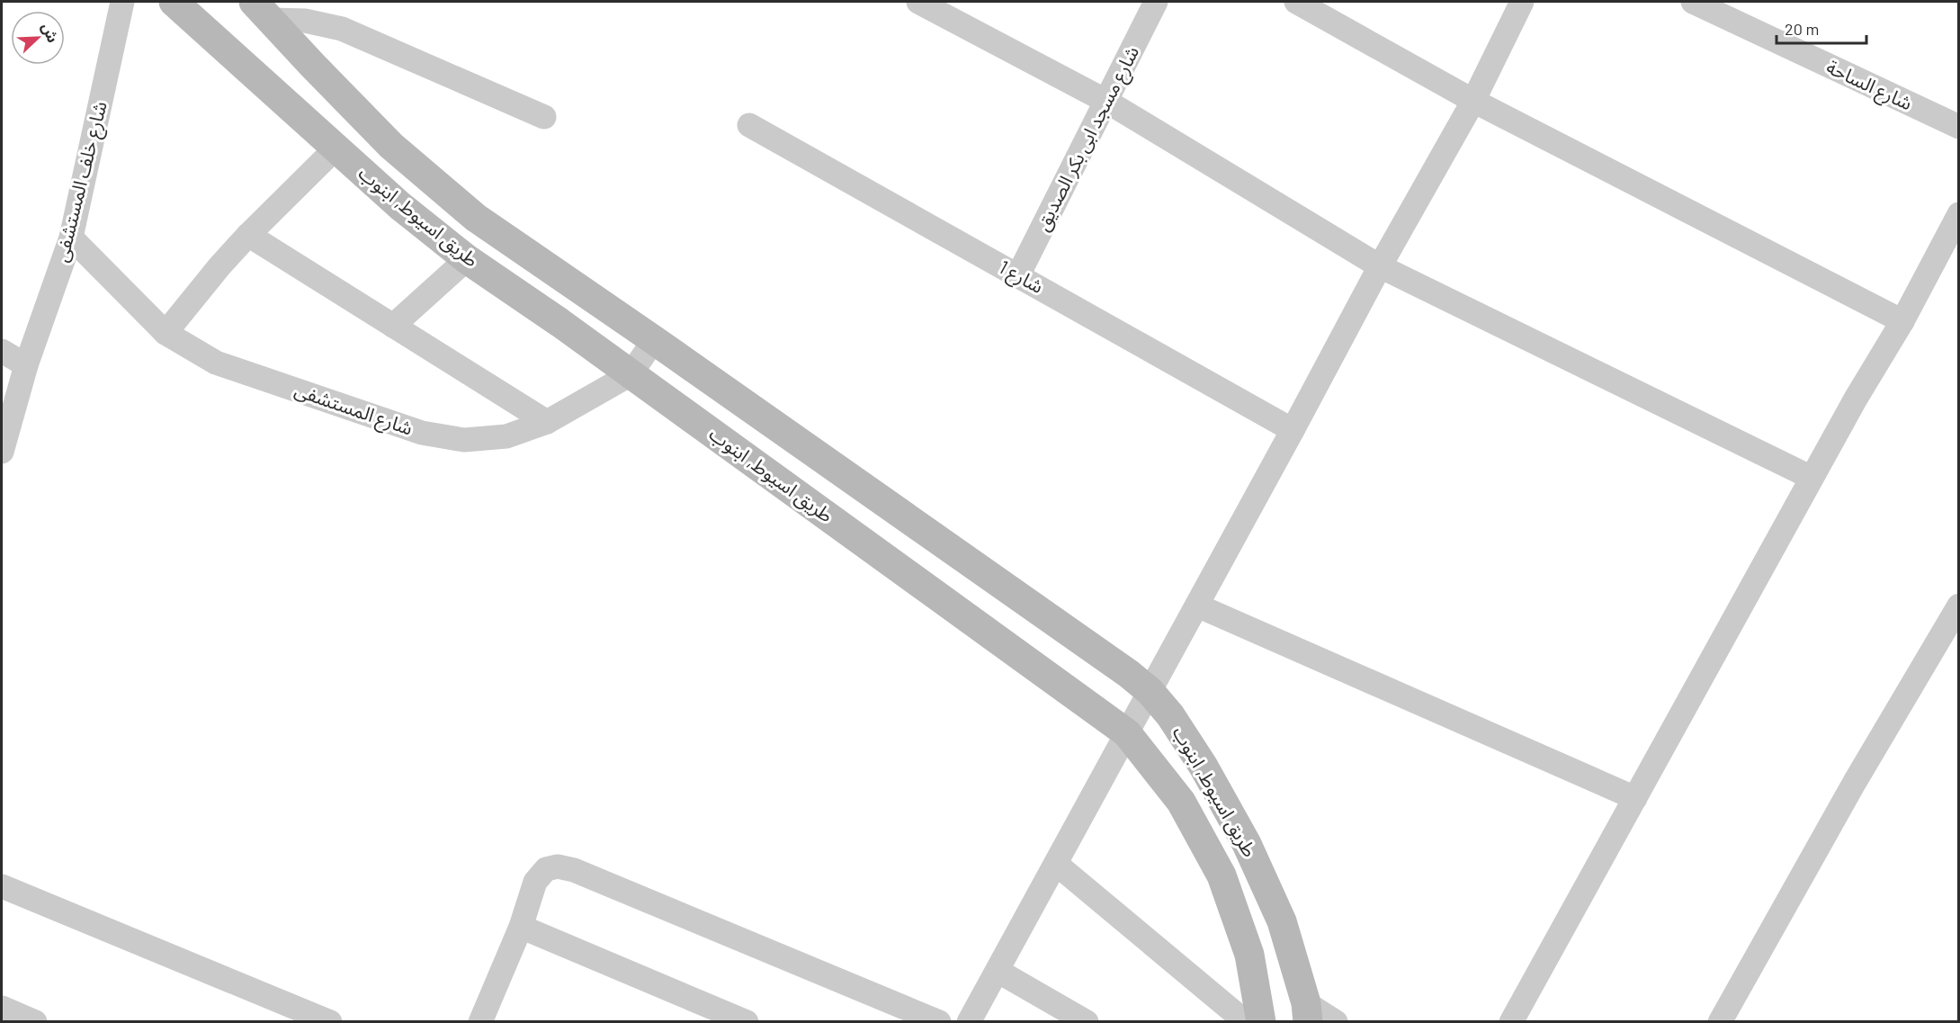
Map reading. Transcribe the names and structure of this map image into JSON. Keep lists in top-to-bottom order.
{
  "streets": {
    "main road": ["طريق اسيوط, ابنوب"],
    "street": [
      "شارع الساحة",
      "شارع مسجد ابى بكر الصديق",
      "شارع خلف المستشفى",
      "شارع 1",
      "شارع المستشفى"
    ]
  },
  "crossings": [
    ["شارع مسجد ابى بكر الصديق", "شارع 1"],
    ["شارع خلف المستشفى", "شارع المستشفى"],
    ["طريق اسيوط, ابنوب", "شارع المستشفى"]
  ],
  "scale_bar": "20 m",
  "north": "top right"
}
